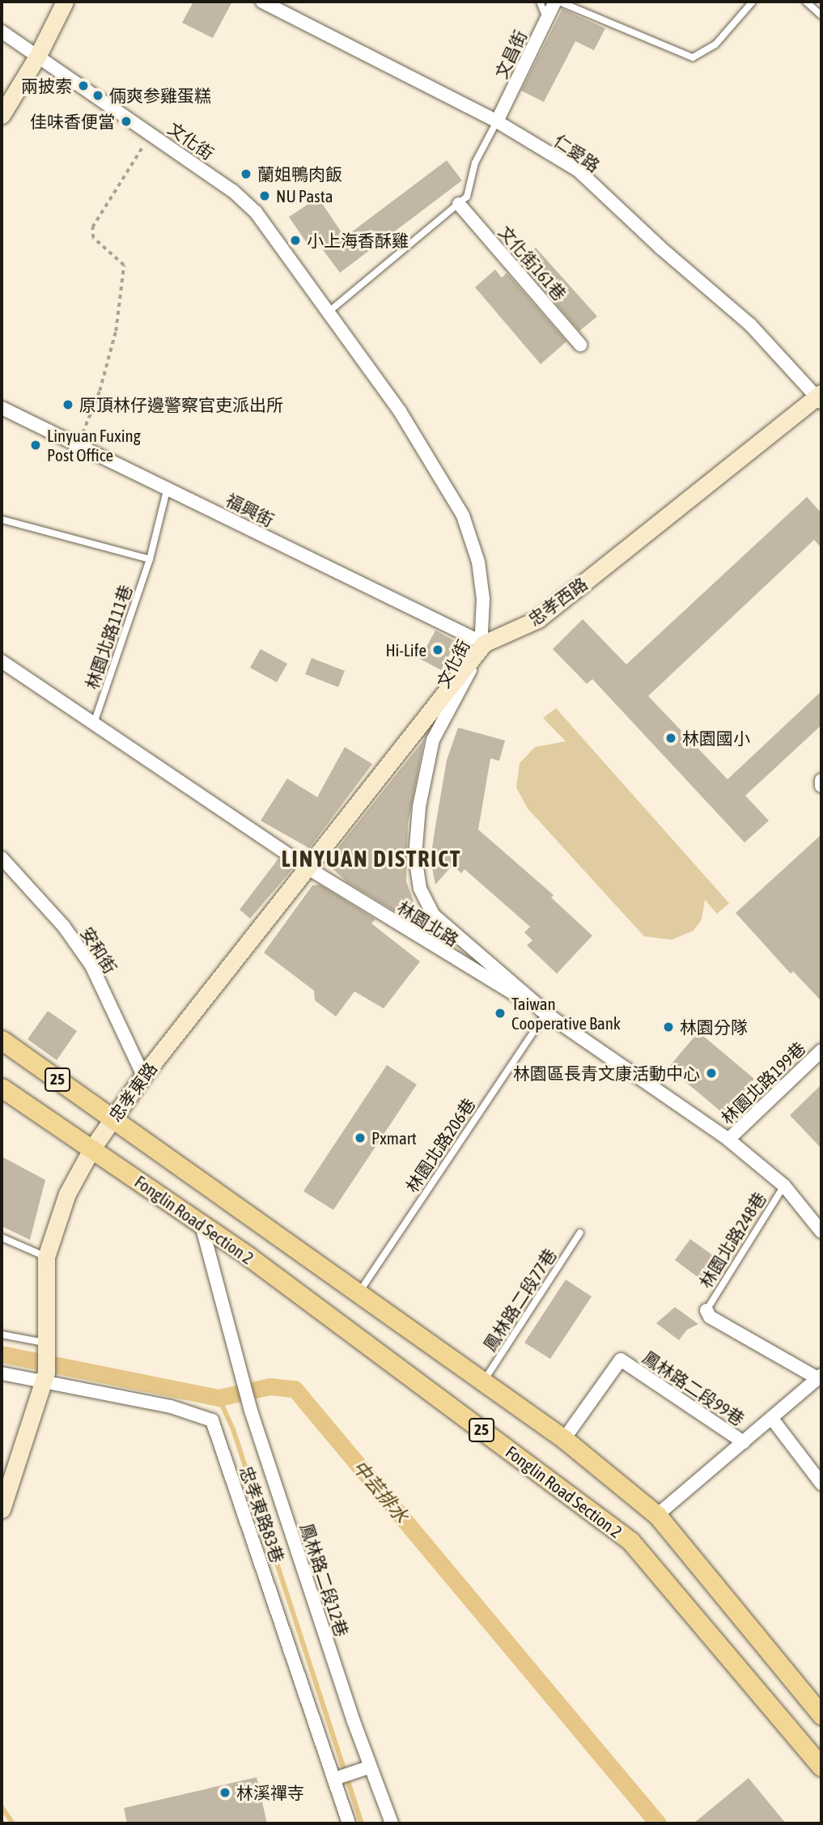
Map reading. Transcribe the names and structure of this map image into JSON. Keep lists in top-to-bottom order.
{
  "streets": {
    "main road": ["25", "Fonglin Road Section 2"],
    "street": [
      "文昌街",
      "文化街",
      "仁愛路",
      "文化街161巷",
      "福興街",
      "忠孝西路",
      "林園北路",
      "安和街",
      "林園北路199巷",
      "忠孝東路",
      "鳳林路二段99巷",
      "忠孝東路83巷",
      "鳳林路二段12巷"
    ],
    "lane": [
      "林園北路111巷",
      "林園北路206巷",
      "林園北路248巷",
      "鳳林路二段77巷"
    ]
  },
  "crossings": [
    ["文昌街", "仁愛路"],
    ["文化街", "福興街"],
    ["文化街", "忠孝西路"],
    ["文化街", "林園北路"],
    ["文化街", "林園北路206巷"],
    ["仁愛路", "忠孝西路"],
    ["福興街", "忠孝西路"],
    ["福興街", "林園北路111巷"],
    ["忠孝西路", "林園北路"],
    ["忠孝西路", "忠孝東路"],
    ["林園北路111巷", "林園北路"],
    ["林園北路", "林園北路199巷"],
    ["林園北路", "忠孝東路"],
    ["林園北路", "林園北路206巷"],
    ["林園北路", "林園北路248巷"],
    ["安和街", "忠孝東路"],
    ["25", "忠孝東路"],
    ["25", "Fonglin Road Section 2"],
    ["忠孝東路", "Fonglin Road Section 2"],
    ["忠孝東路", "忠孝東路83巷"],
    ["林園北路206巷", "Fonglin Road Section 2"],
    ["Fonglin Road Section 2", "鳳林路二段77巷"],
    ["Fonglin Road Section 2", "鳳林路二段99巷"],
    ["Fonglin Road Section 2", "鳳林路二段12巷"]
  ],
  "districts": ["LINYUAN DISTRICT"],
  "water": ["中芸排水"],
  "places": [
    "兩披索",
    "倆爽参雞蛋糕",
    "佳味香便當",
    "蘭姐鴨肉飯",
    "NU Pasta",
    "小上海香酥雞",
    "原頂林仔邊警察官吏派出所",
    "Linyuan Fuxing Post Office",
    "Hi-Life",
    "林園國小",
    "Taiwan Cooperative Bank",
    "林園分隊",
    "林園區長青文康活動中心",
    "Pxmart",
    "林溪禪寺"
  ]
}
